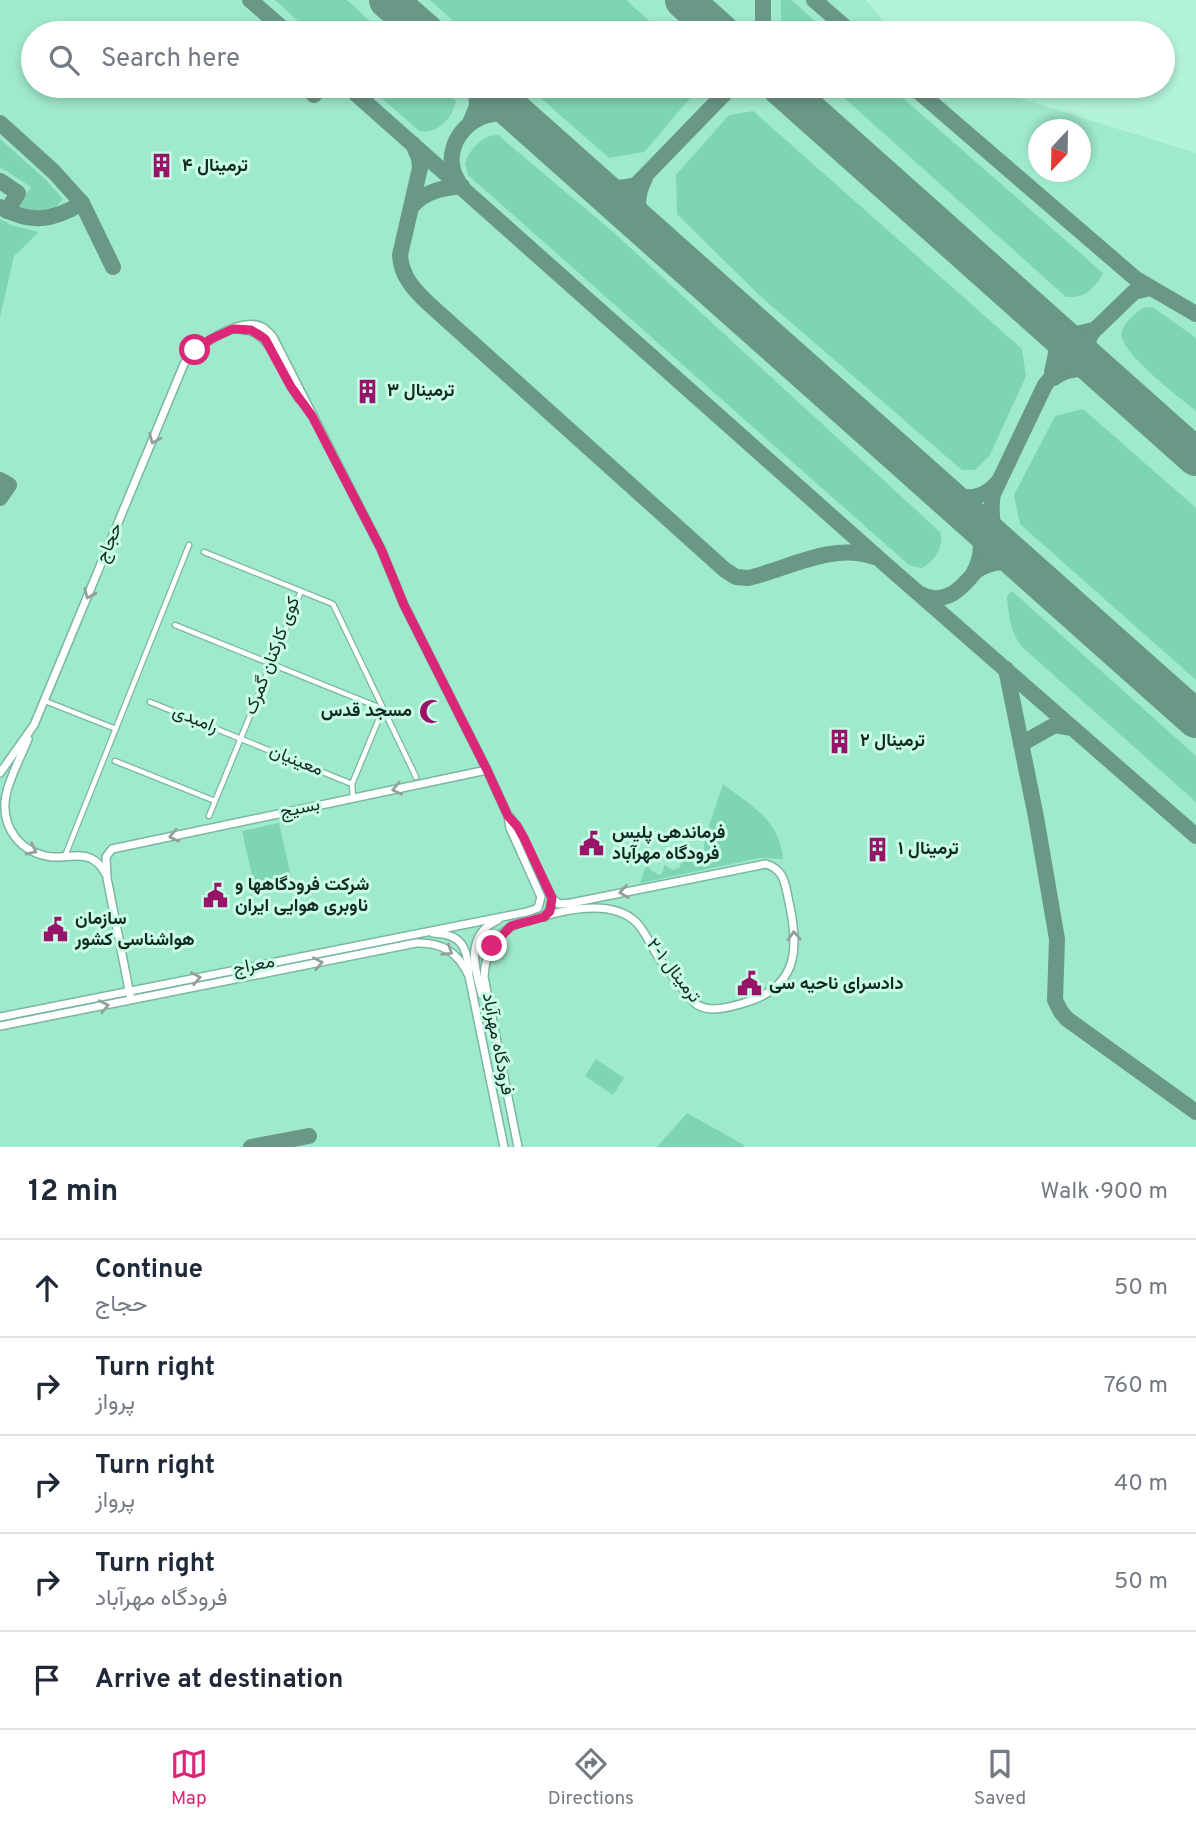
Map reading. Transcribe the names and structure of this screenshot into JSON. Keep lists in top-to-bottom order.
{
  "streets": {
    "main road": [
      "حجاج",
      "بسیج",
      "معراج",
      "ترمینال ۱-۲",
      "فرودگاه مهرآباد"
    ],
    "street": ["کوی کارکنان گمرک", "رامبدی", "معینیان"]
  },
  "crossings": [
    ["حجاج", "بسیج"],
    ["کوی کارکنان گمرک", "رامبدی"],
    ["کوی کارکنان گمرک", "معینیان"],
    ["رامبدی", "معینیان"],
    ["معراج", "فرودگاه مهرآباد"]
  ],
  "one_way": ["بسیج", "معراج"],
  "places": {
    "building": [
      "ترمینال ۴",
      "ترمینال ۳",
      "ترمینال ۲",
      "ترمینال ۱"
    ],
    "mosque": ["مسجد قدس"],
    "public building": [
      "فرماندهی پلیس فرودگاه مهرآباد",
      "شرکت فرودگاهها و ناوبری هوایی ایران",
      "سازمان هواشناسی کشور",
      "دادسرای ناحیه سی"
    ]
  },
  "north": "bottom",
  "page": {
    "search": "Search here",
    "heading": ["12 min", "Walk · 900 m"],
    "list": [
      ["Continue", "حجاج", "50 m"],
      ["Turn right", "پرواز", "760 m"],
      ["Turn right", "پرواز", "40 m"],
      ["Turn right", "فرودگاه مهرآباد", "50 m"],
      "Arrive at destination"
    ],
    "nav": ["Map", "Directions", "Saved"]
  }
}
